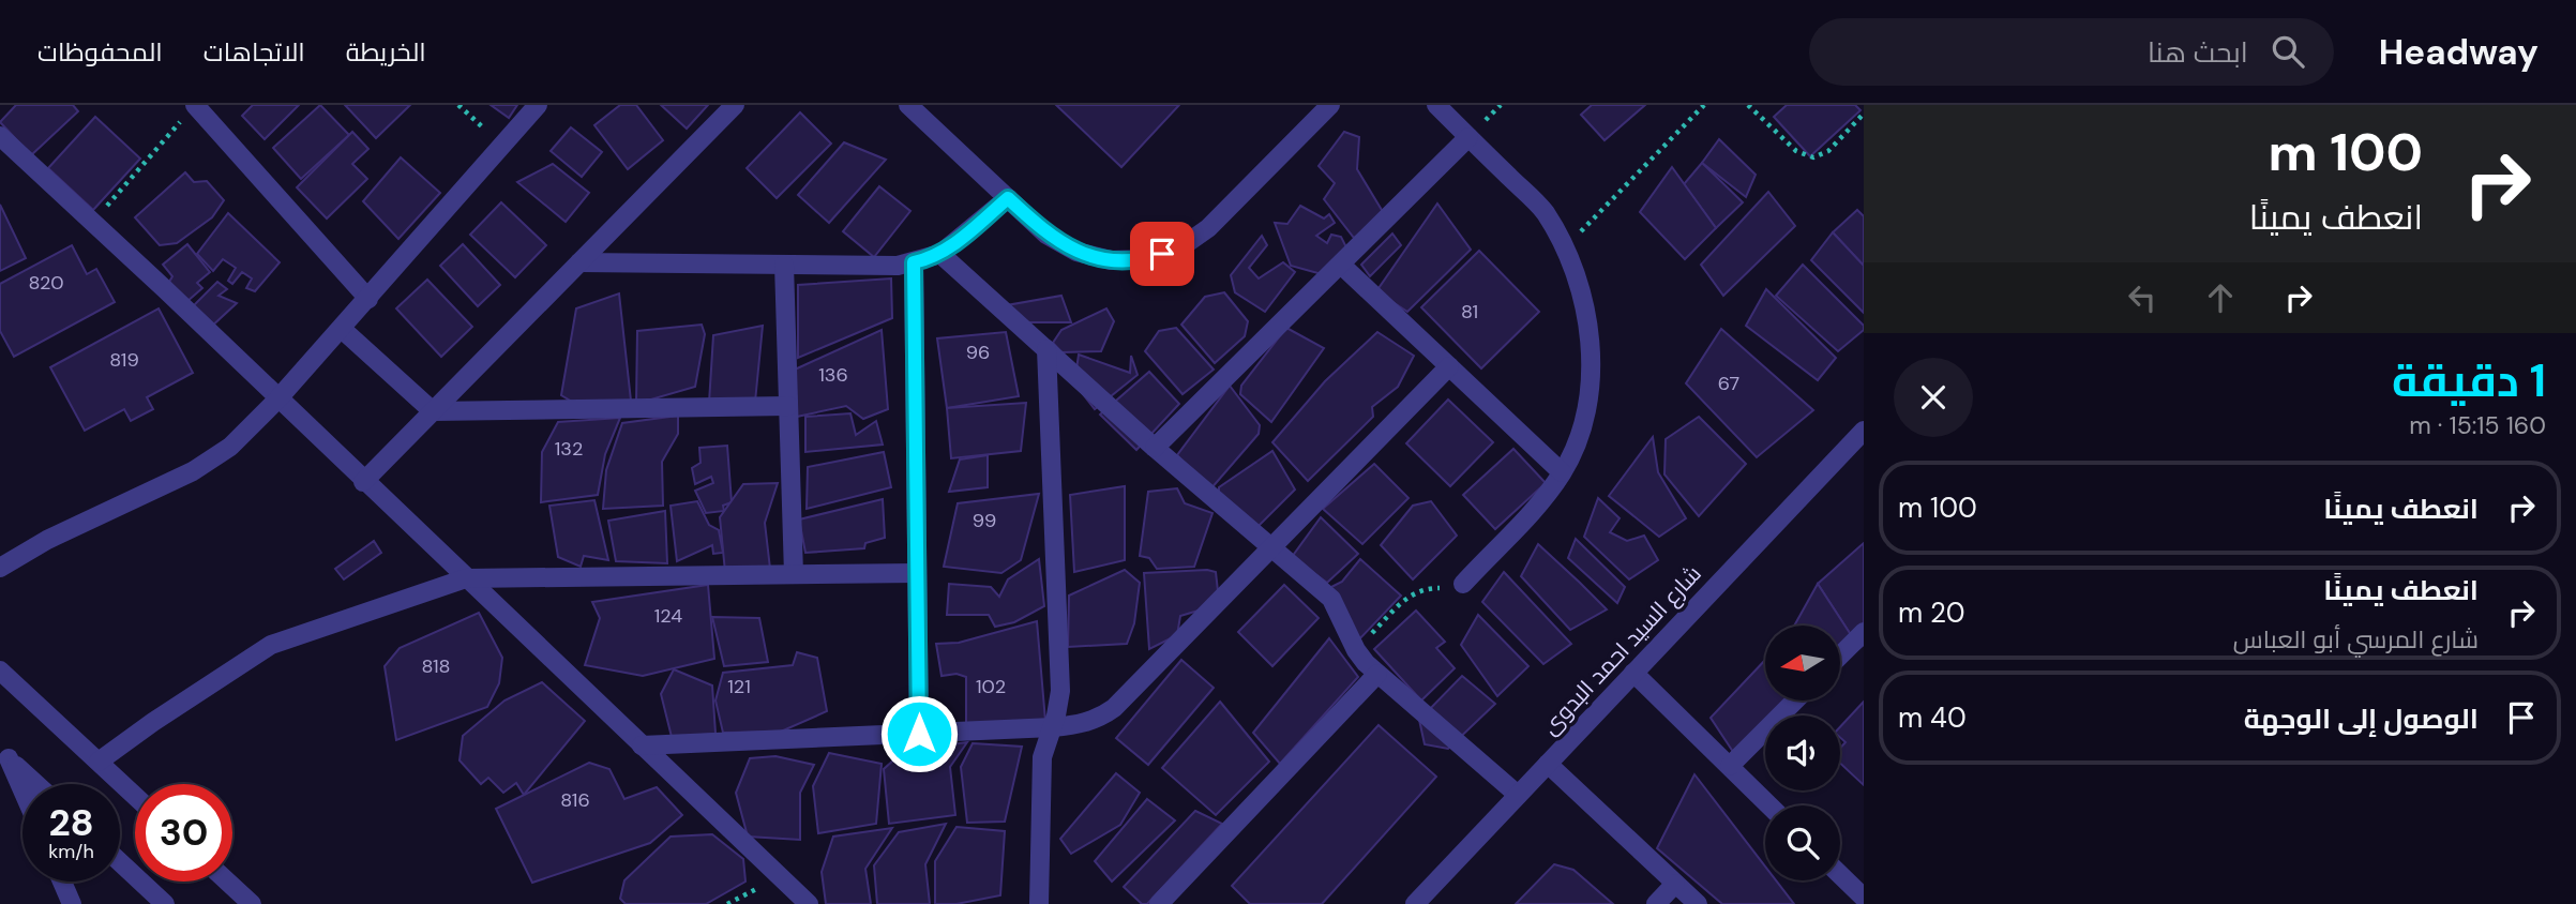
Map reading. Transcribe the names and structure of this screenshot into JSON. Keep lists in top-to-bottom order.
{
  "streets": {
    "street": ["شارع السيد احمد البدوى"]
  },
  "house_numbers": [
    "820",
    "81",
    "96",
    "819",
    "136",
    "67",
    "132",
    "99",
    "124",
    "818",
    "121",
    "102",
    "816"
  ],
  "north": "left",
  "page": {
    "header": "Headway",
    "search": "ابحث هنا",
    "nav": ["الخريطة", "الاتجاهات", "المحفوظات"],
    "turn": ["100 m", "انعطف يمينًا"],
    "heading": ["1 دقيقة", "160 m · 15:15"],
    "list": [
      {
        "name": "انعطف يمينًا",
        "value": "100 m"
      },
      {
        "name": "انعطف يمينًا",
        "note": "شارع المرسي أبو العباس",
        "value": "20 m"
      },
      {
        "name": "الوصول إلى الوجهة",
        "value": "40 m"
      }
    ],
    "speed": "28 km/h",
    "limit": "30"
  }
}
